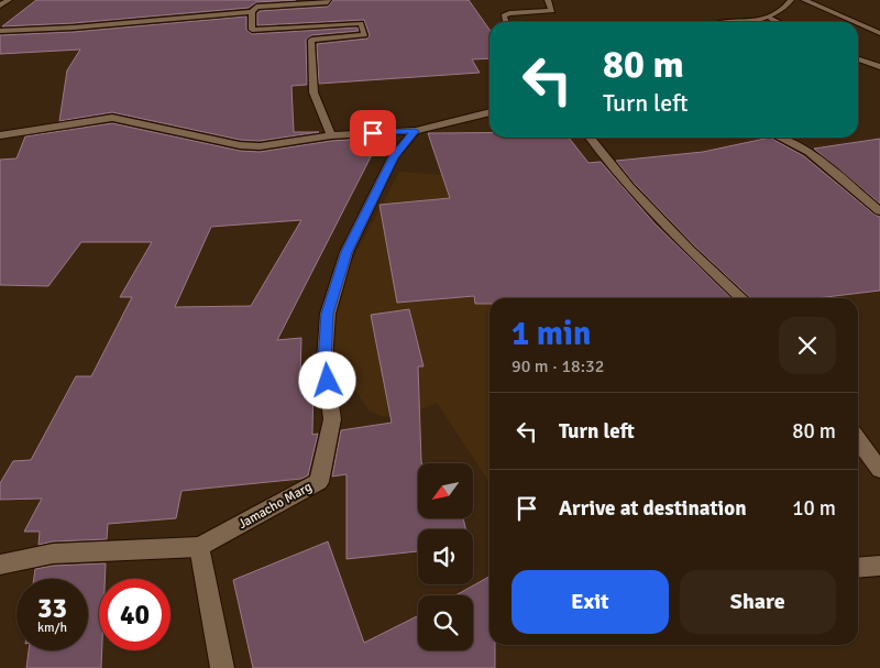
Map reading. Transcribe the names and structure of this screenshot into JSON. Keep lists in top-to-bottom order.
{
  "streets": {
    "street": ["Jamacho Marg"]
  },
  "north": "bottom left",
  "page": {
    "turn": ["80 m", "Turn left"],
    "heading": ["1 min", "90 m · 18:32"],
    "list": [
      {
        "name": "Turn left",
        "value": "80 m"
      },
      {
        "name": "Arrive at destination",
        "value": "10 m"
      }
    ],
    "buttons": ["Exit", "Share"],
    "speed": "33 km/h",
    "limit": "40"
  }
}
